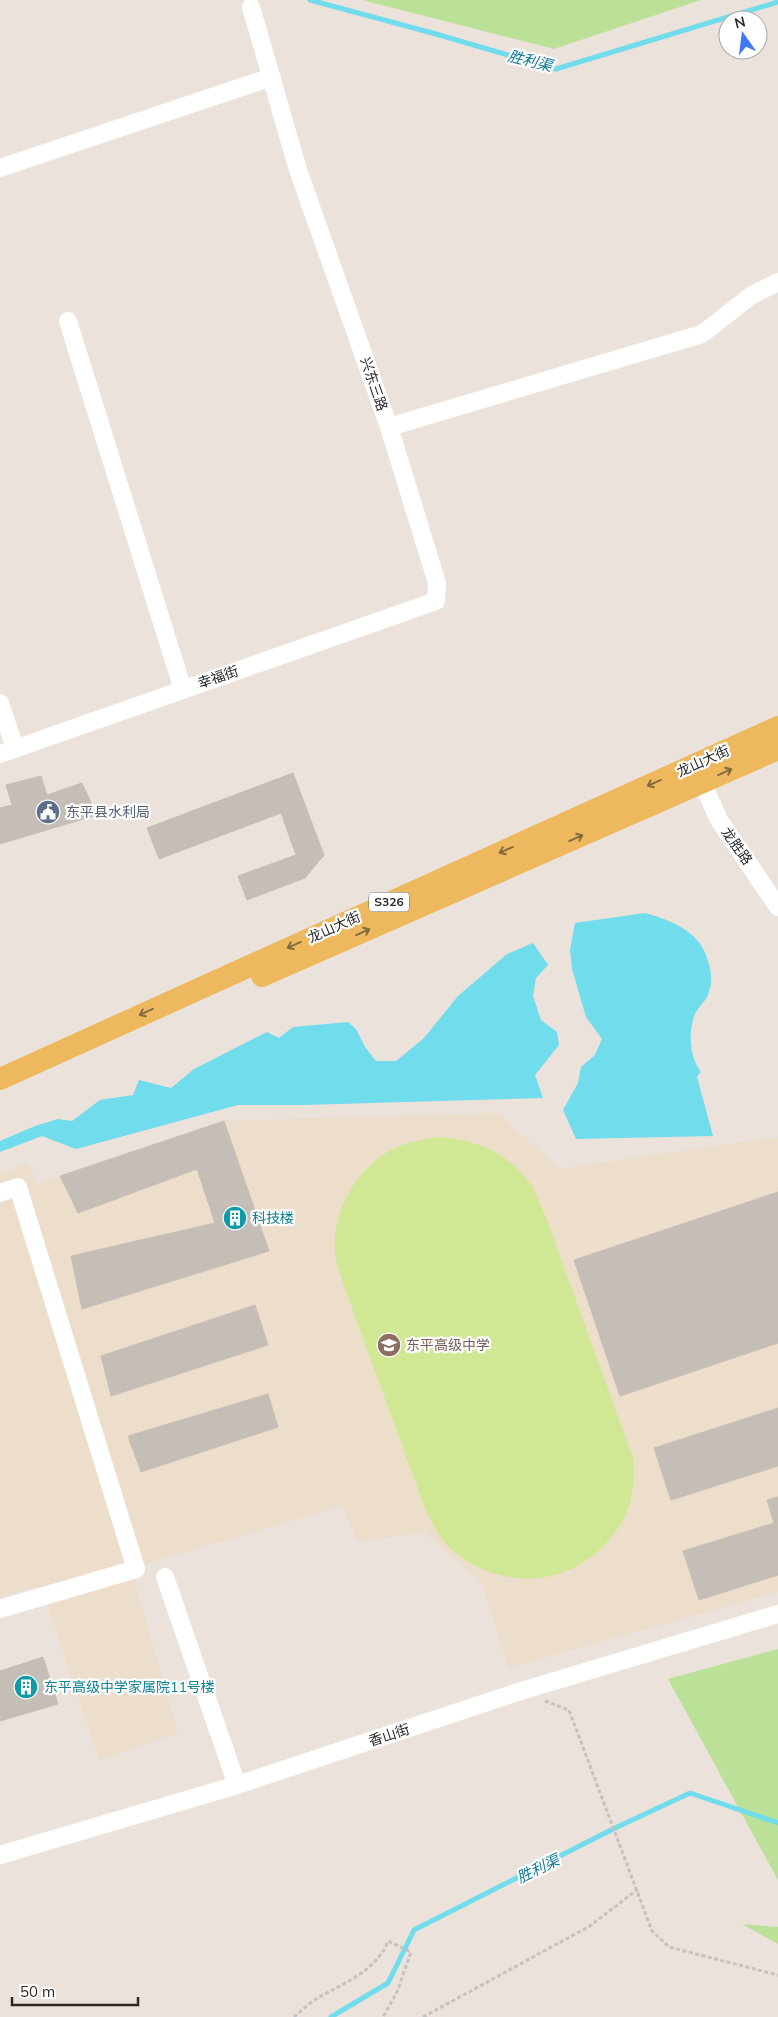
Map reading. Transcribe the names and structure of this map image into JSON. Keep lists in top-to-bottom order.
{
  "streets": {
    "main road": ["龙山大街", "S326"],
    "street": [
      "兴东三路",
      "幸福街",
      "龙胜路",
      "香山街"
    ]
  },
  "crossings": [
    ["兴东三路", "幸福街"],
    ["龙山大街", "龙胜路"]
  ],
  "water": ["胜利渠"],
  "places": {
    "public building": ["东平县水利局"],
    "building": ["科技楼", "东平高级中学家属院11号楼"],
    "school or university": ["东平高级中学"]
  },
  "scale_bar": "50 m",
  "north": "top"
}
